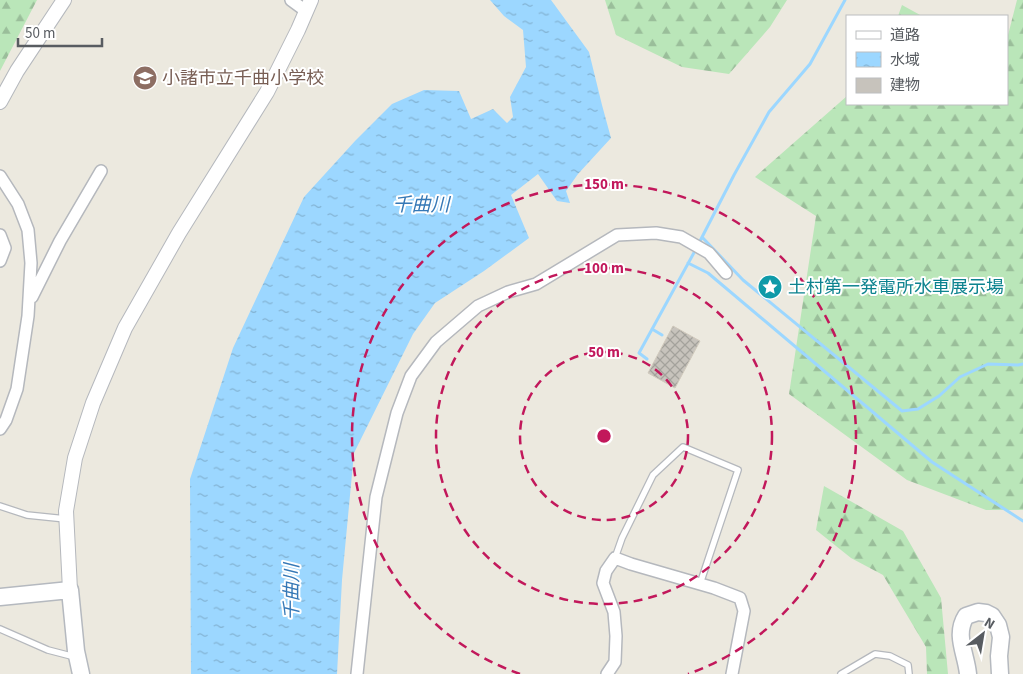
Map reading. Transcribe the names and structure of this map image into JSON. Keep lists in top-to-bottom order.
{
  "water": ["千曲川"],
  "places": {
    "school or university": ["小諸市立千曲小学校"],
    "place": ["土村第一発電所水車展示場"]
  },
  "legend": ["道路", "水域", "建物"],
  "scale_bar": "50 m",
  "north": "top right",
  "rings": ["150 m", "100 m", "50 m"]
}
